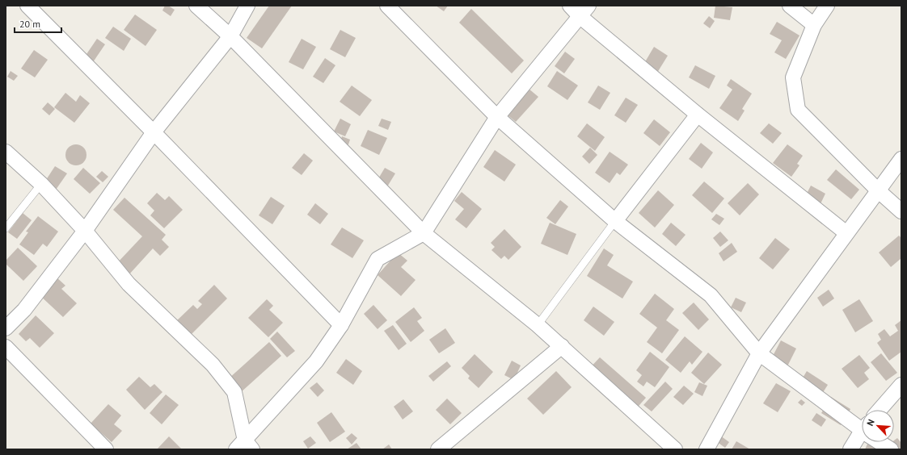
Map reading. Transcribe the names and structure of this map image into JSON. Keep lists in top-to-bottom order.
{
  "scale_bar": "20 m",
  "north": "top left"
}
